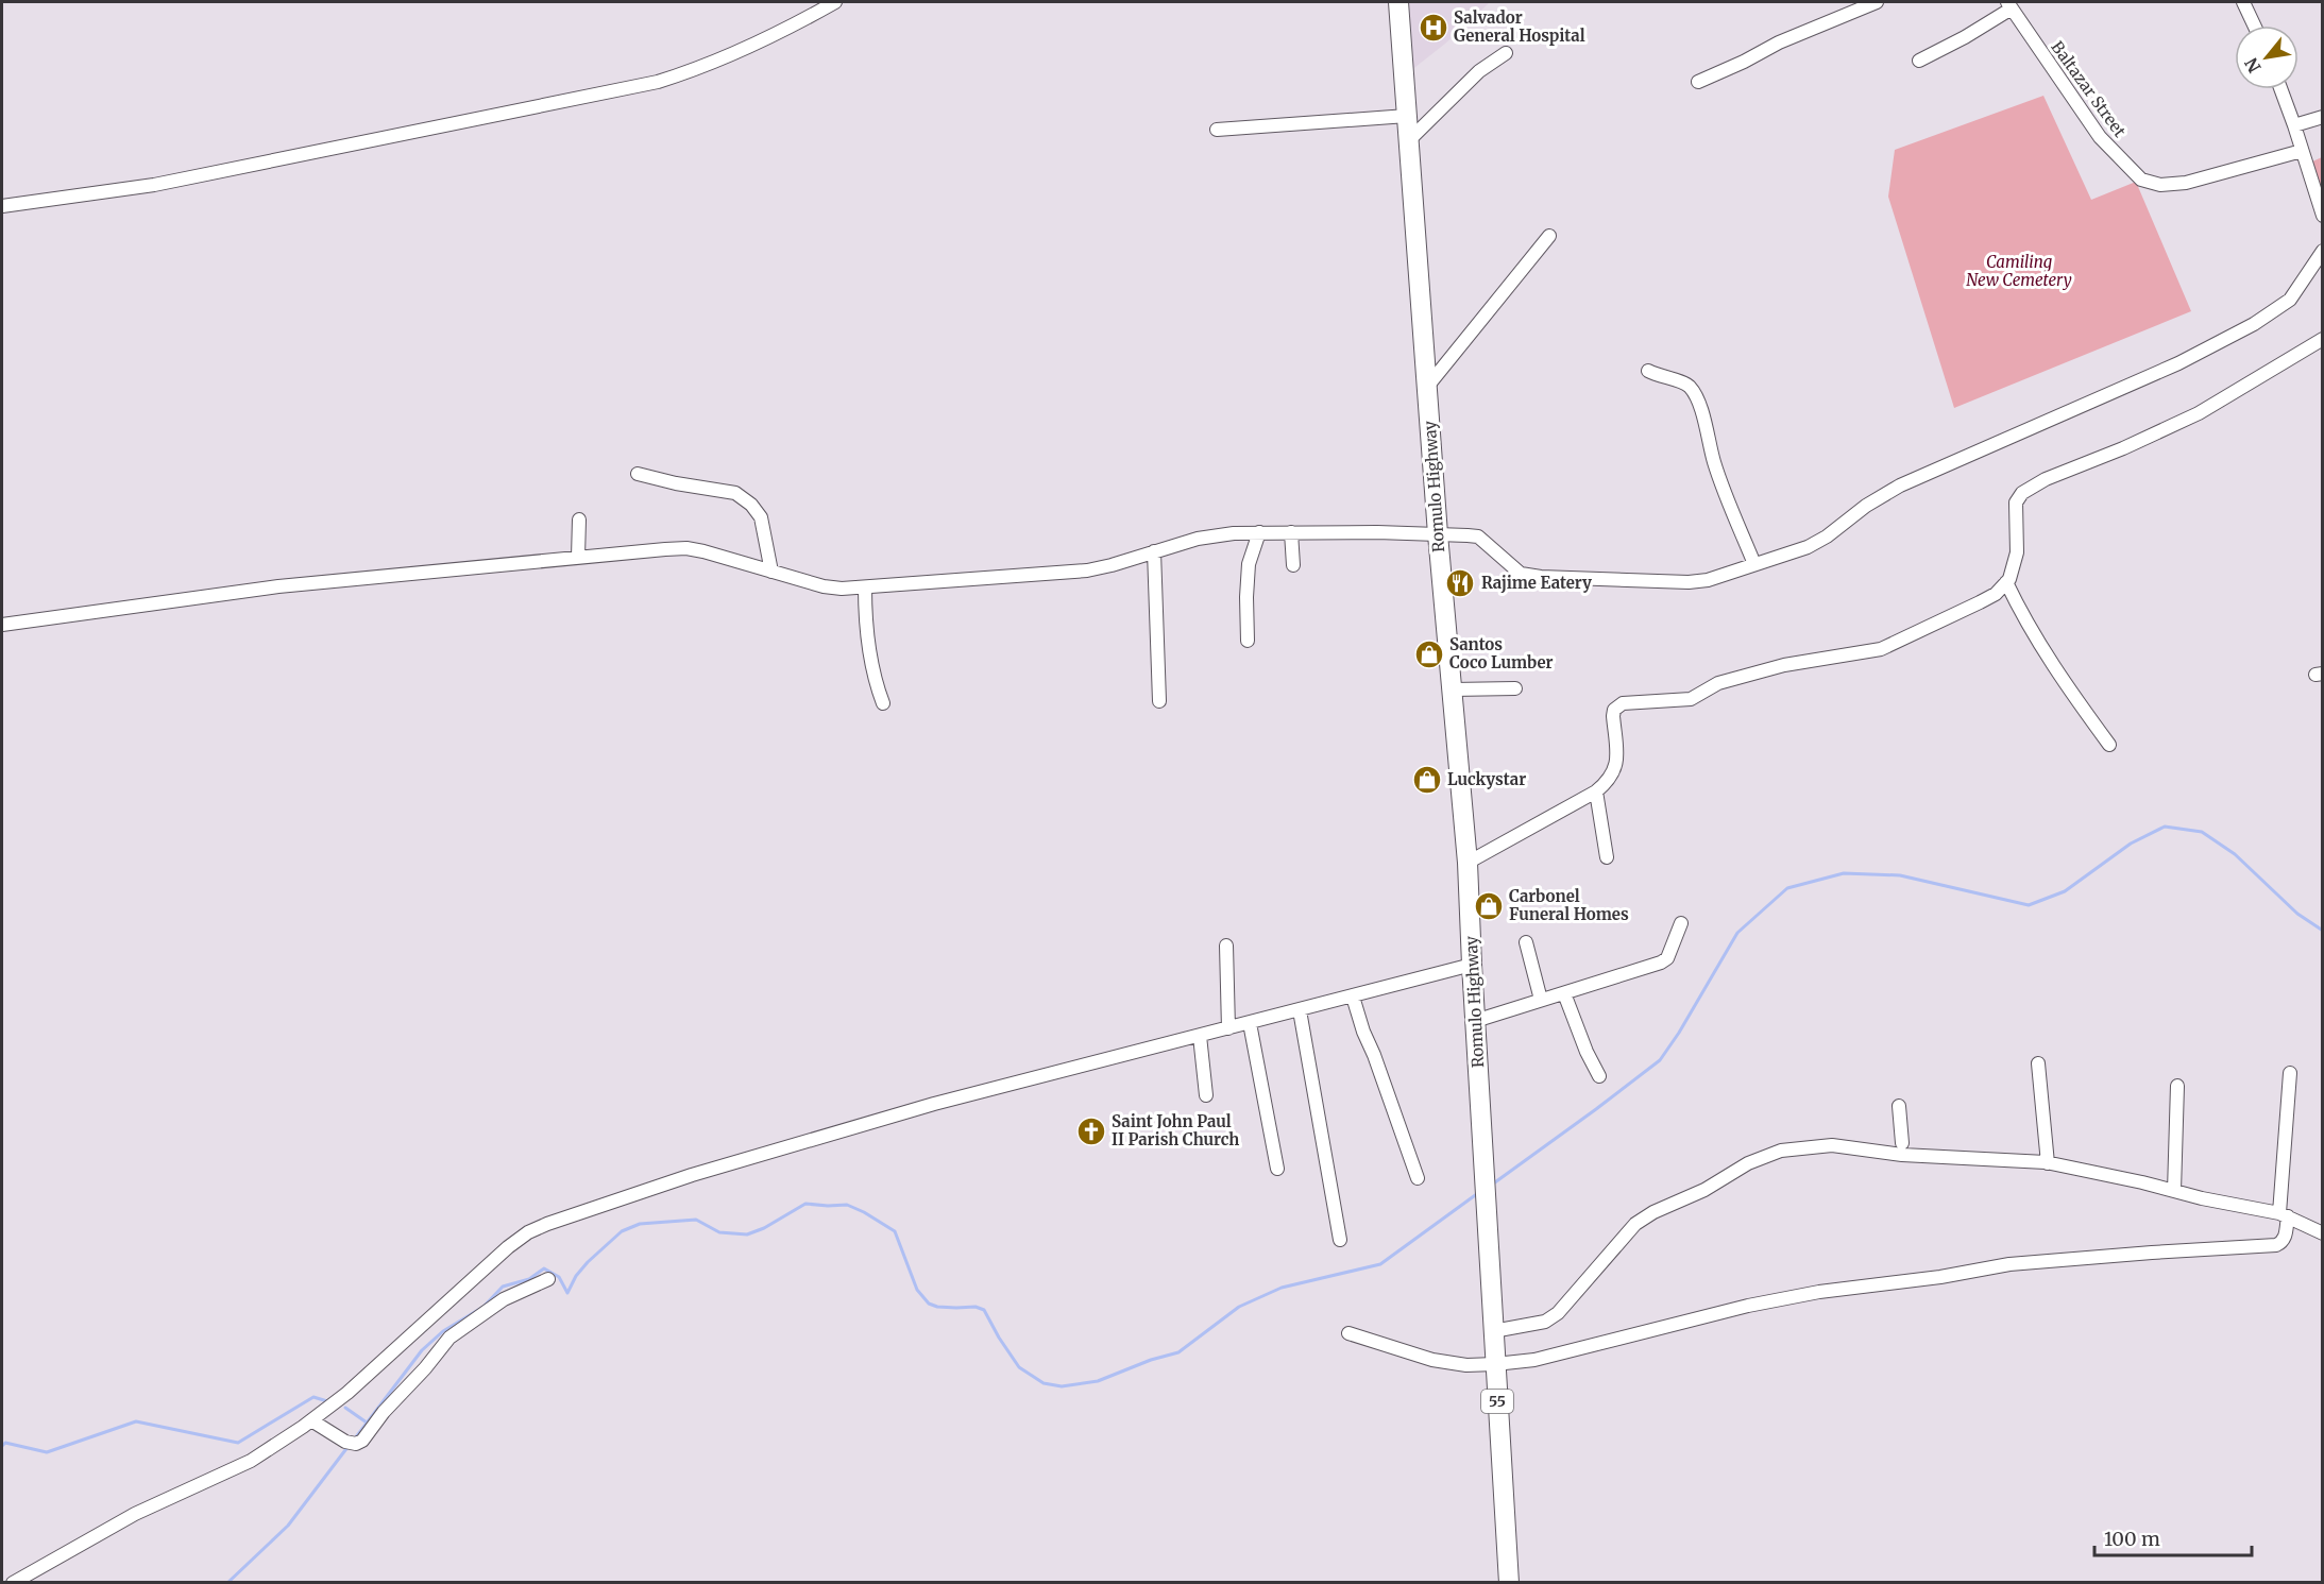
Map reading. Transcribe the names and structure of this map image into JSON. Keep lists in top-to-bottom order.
{
  "streets": {
    "highway": ["Romulo Highway", "55"],
    "street": ["Baltazar Street"]
  },
  "parks": ["Camiling New Cemetery"],
  "places": {
    "hospital": ["Salvador General Hospital"],
    "restaurant": ["Rajime Eatery"],
    "shop": ["Santos Coco Lumber", "Luckystar", "Carbonel Funeral Homes"],
    "church": ["Saint John Paul II Parish Church"]
  },
  "scale_bar": "100 m",
  "north": "bottom left"
}
